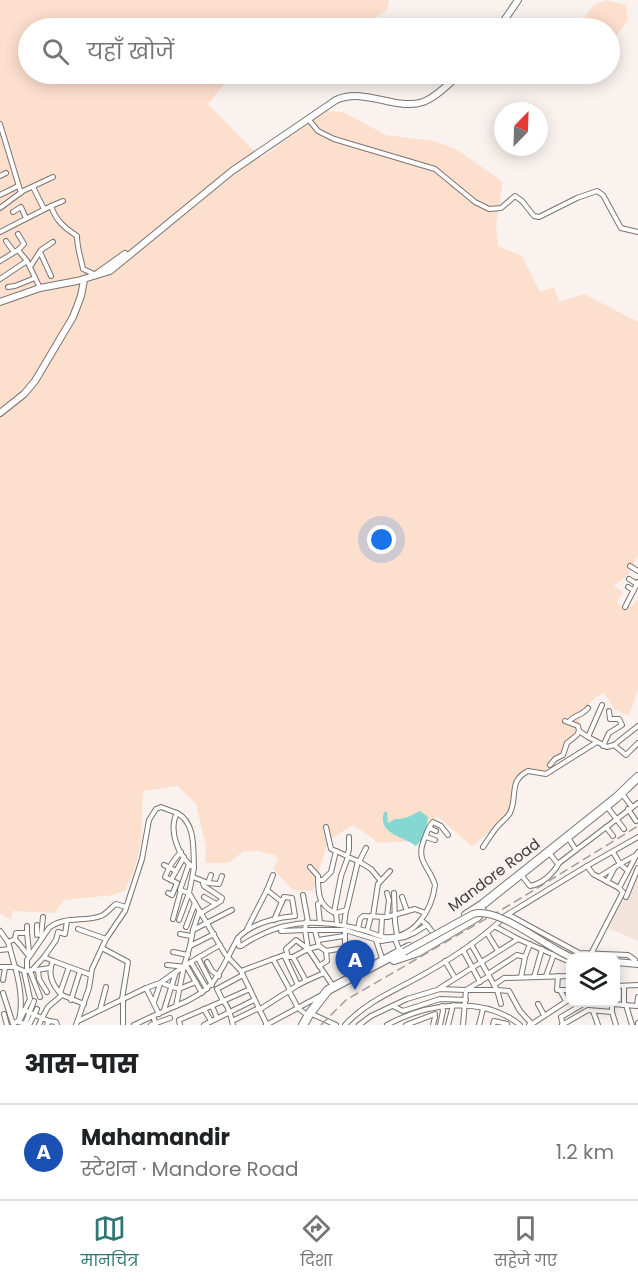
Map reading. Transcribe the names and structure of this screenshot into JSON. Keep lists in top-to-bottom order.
{
  "streets": {
    "highway": ["Mandore Road"]
  },
  "north": "top right",
  "page": {
    "search": "यहाँ खोजें",
    "pins": "A",
    "heading": "आस-पास",
    "list": [
      {
        "mark": "A",
        "name": "Mahamandir",
        "note": "स्टेशन · Mandore Road",
        "value": "1.2 km"
      }
    ],
    "nav": ["मानचित्र", "दिशा", "सहेजे गए"]
  }
}
